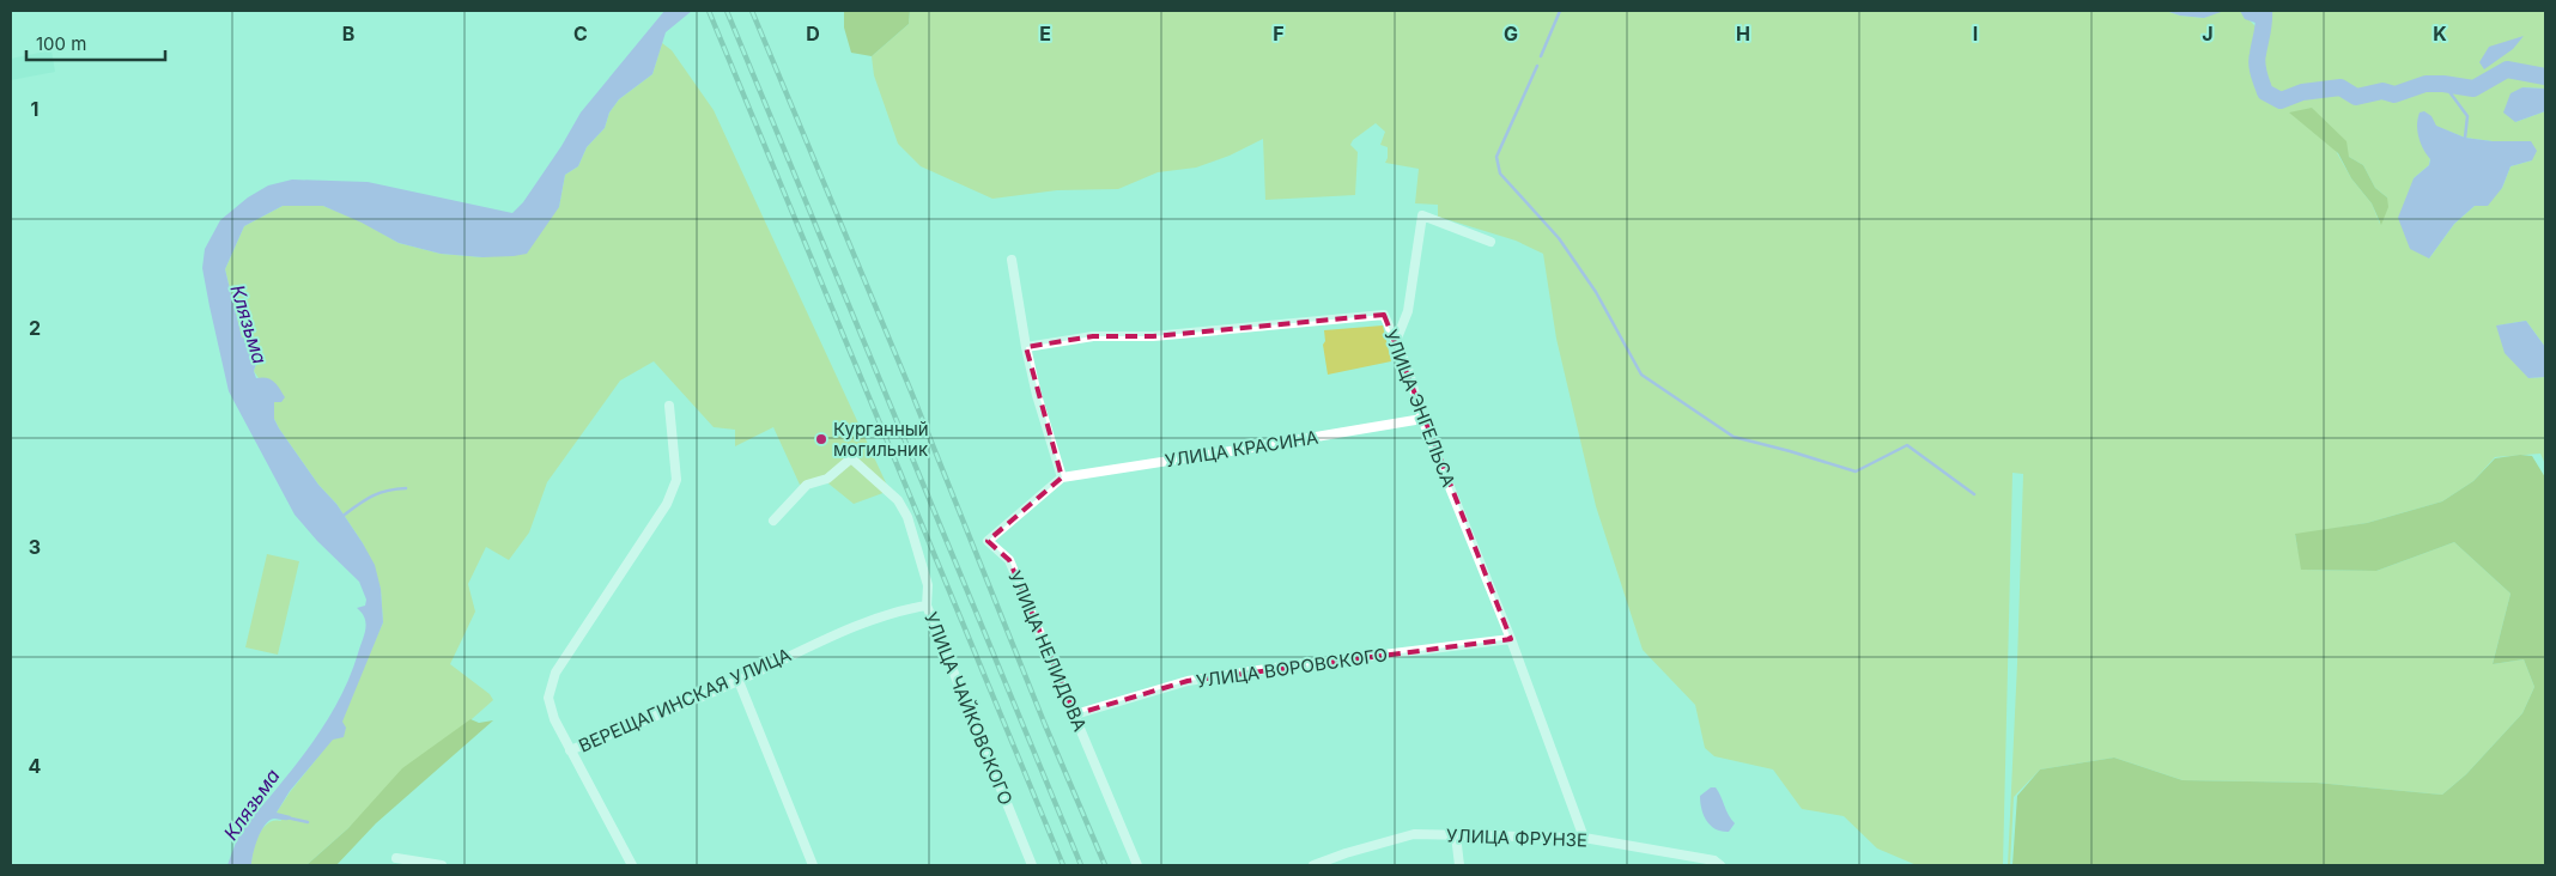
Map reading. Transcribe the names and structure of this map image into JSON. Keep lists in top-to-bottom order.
{
  "streets": {
    "street": [
      "УЛИЦА ЭНГЕЛЬСА",
      "УЛИЦА КРАСИНА",
      "УЛИЦА НЕЛИДОВА",
      "УЛИЦА ВОРОВСКОГО",
      "ВЕРЕЩАГИНСКАЯ УЛИЦА",
      "УЛИЦА ЧАЙКОВСКОГО",
      "УЛИЦА ФРУНЗЕ"
    ]
  },
  "crossings": [
    ["УЛИЦА ЭНГЕЛЬСА", "УЛИЦА КРАСИНА"],
    ["УЛИЦА ЭНГЕЛЬСА", "УЛИЦА ВОРОВСКОГО"],
    ["УЛИЦА ЭНГЕЛЬСА", "УЛИЦА ФРУНЗЕ"],
    ["УЛИЦА КРАСИНА", "УЛИЦА НЕЛИДОВА"],
    ["УЛИЦА НЕЛИДОВА", "УЛИЦА ВОРОВСКОГО"],
    ["ВЕРЕЩАГИНСКАЯ УЛИЦА", "УЛИЦА ЧАЙКОВСКОГО"]
  ],
  "water": ["Клязьма"],
  "places": ["Курганный могильник"],
  "scale_bar": "100 m",
  "grid": {
    "columns": [
      "B",
      "C",
      "D",
      "E",
      "F",
      "G",
      "H",
      "I",
      "J",
      "K"
    ],
    "rows": [
      "1",
      "2",
      "3",
      "4"
    ]
  }
}
